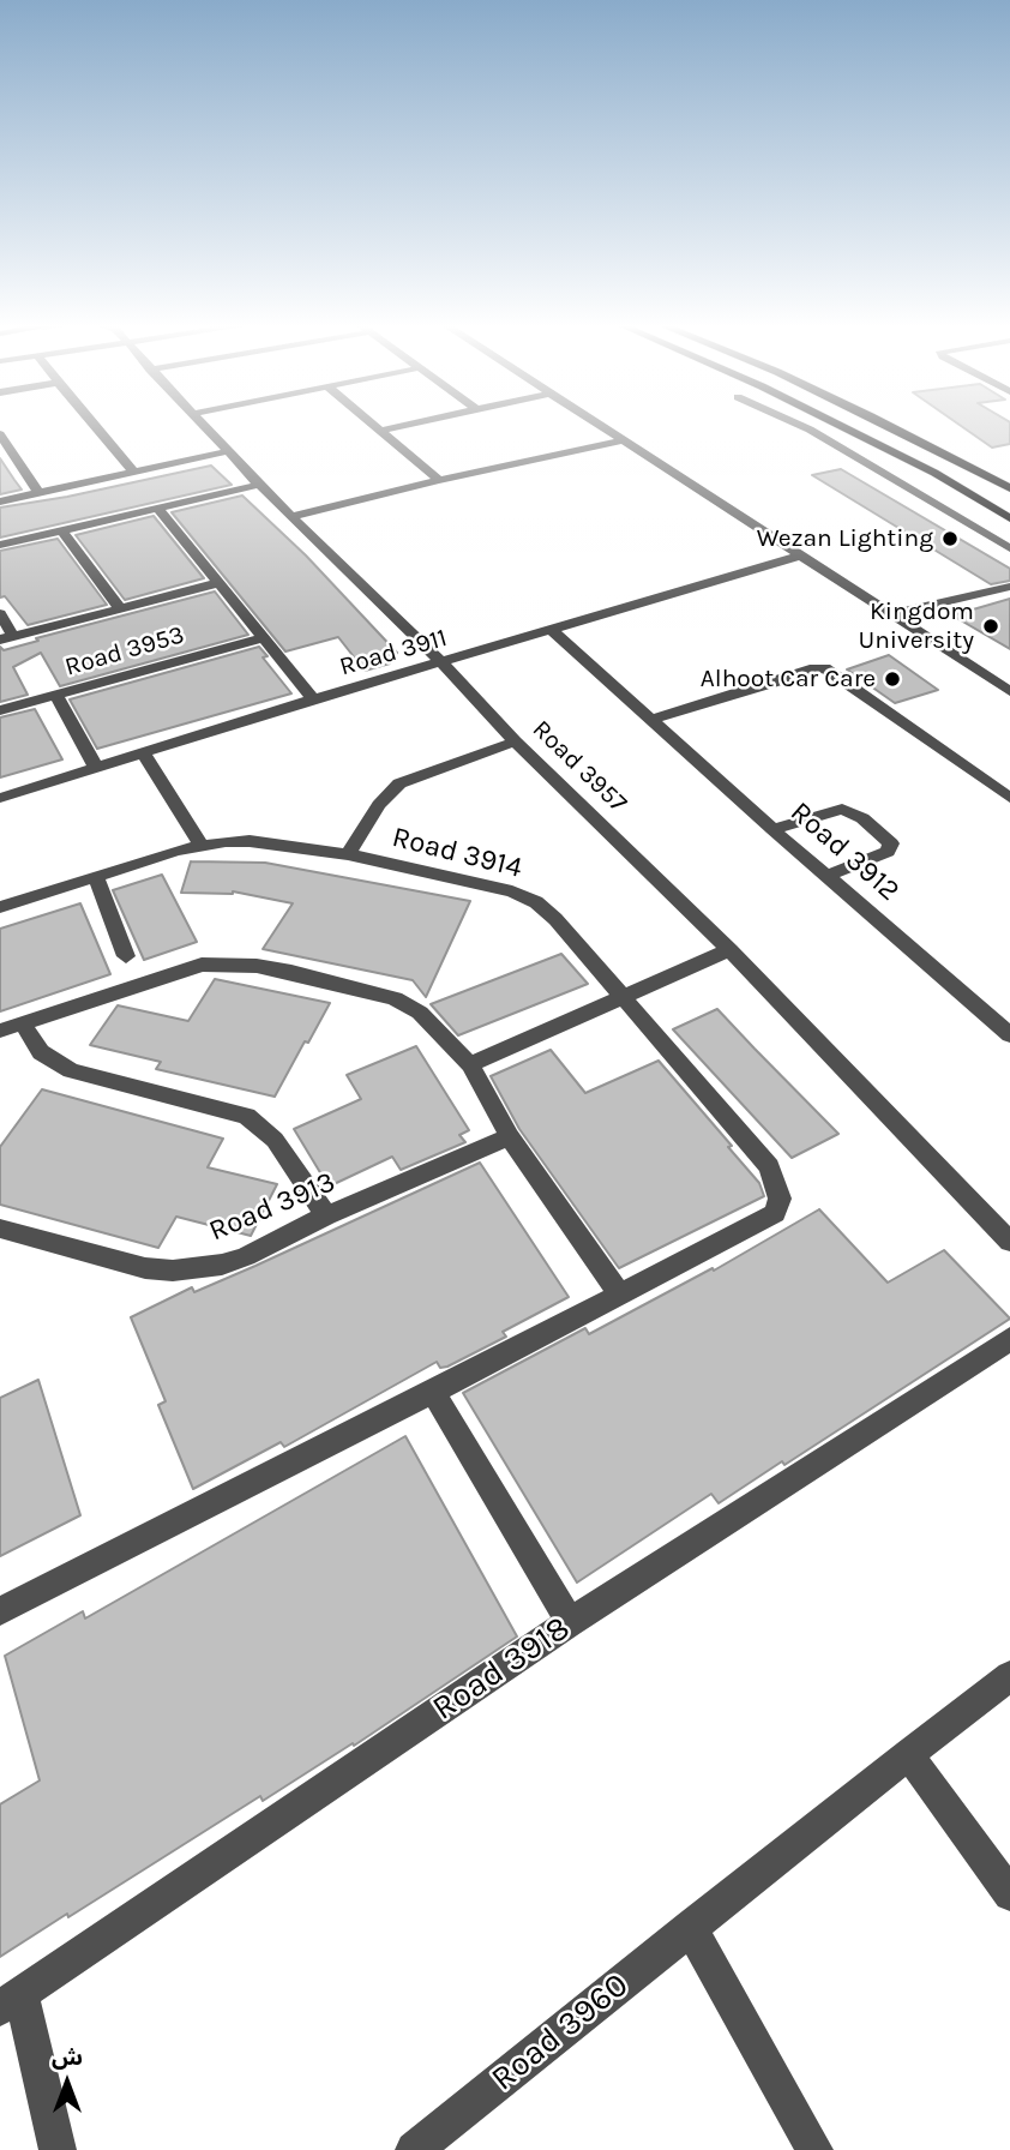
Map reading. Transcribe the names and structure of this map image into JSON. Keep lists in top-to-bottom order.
{
  "streets": {
    "street": [
      "Road 3953",
      "Road 3911",
      "Road 3957",
      "Road 3912",
      "Road 3914",
      "Road 3913",
      "Road 3918",
      "Road 3960"
    ]
  },
  "crossings": [
    ["Road 3911", "Road 3957"],
    ["Road 3911", "Road 3912"]
  ],
  "places": ["Wezan Lighting", "Kingdom University", "Alhoot Car Care"],
  "north": "top"
}
